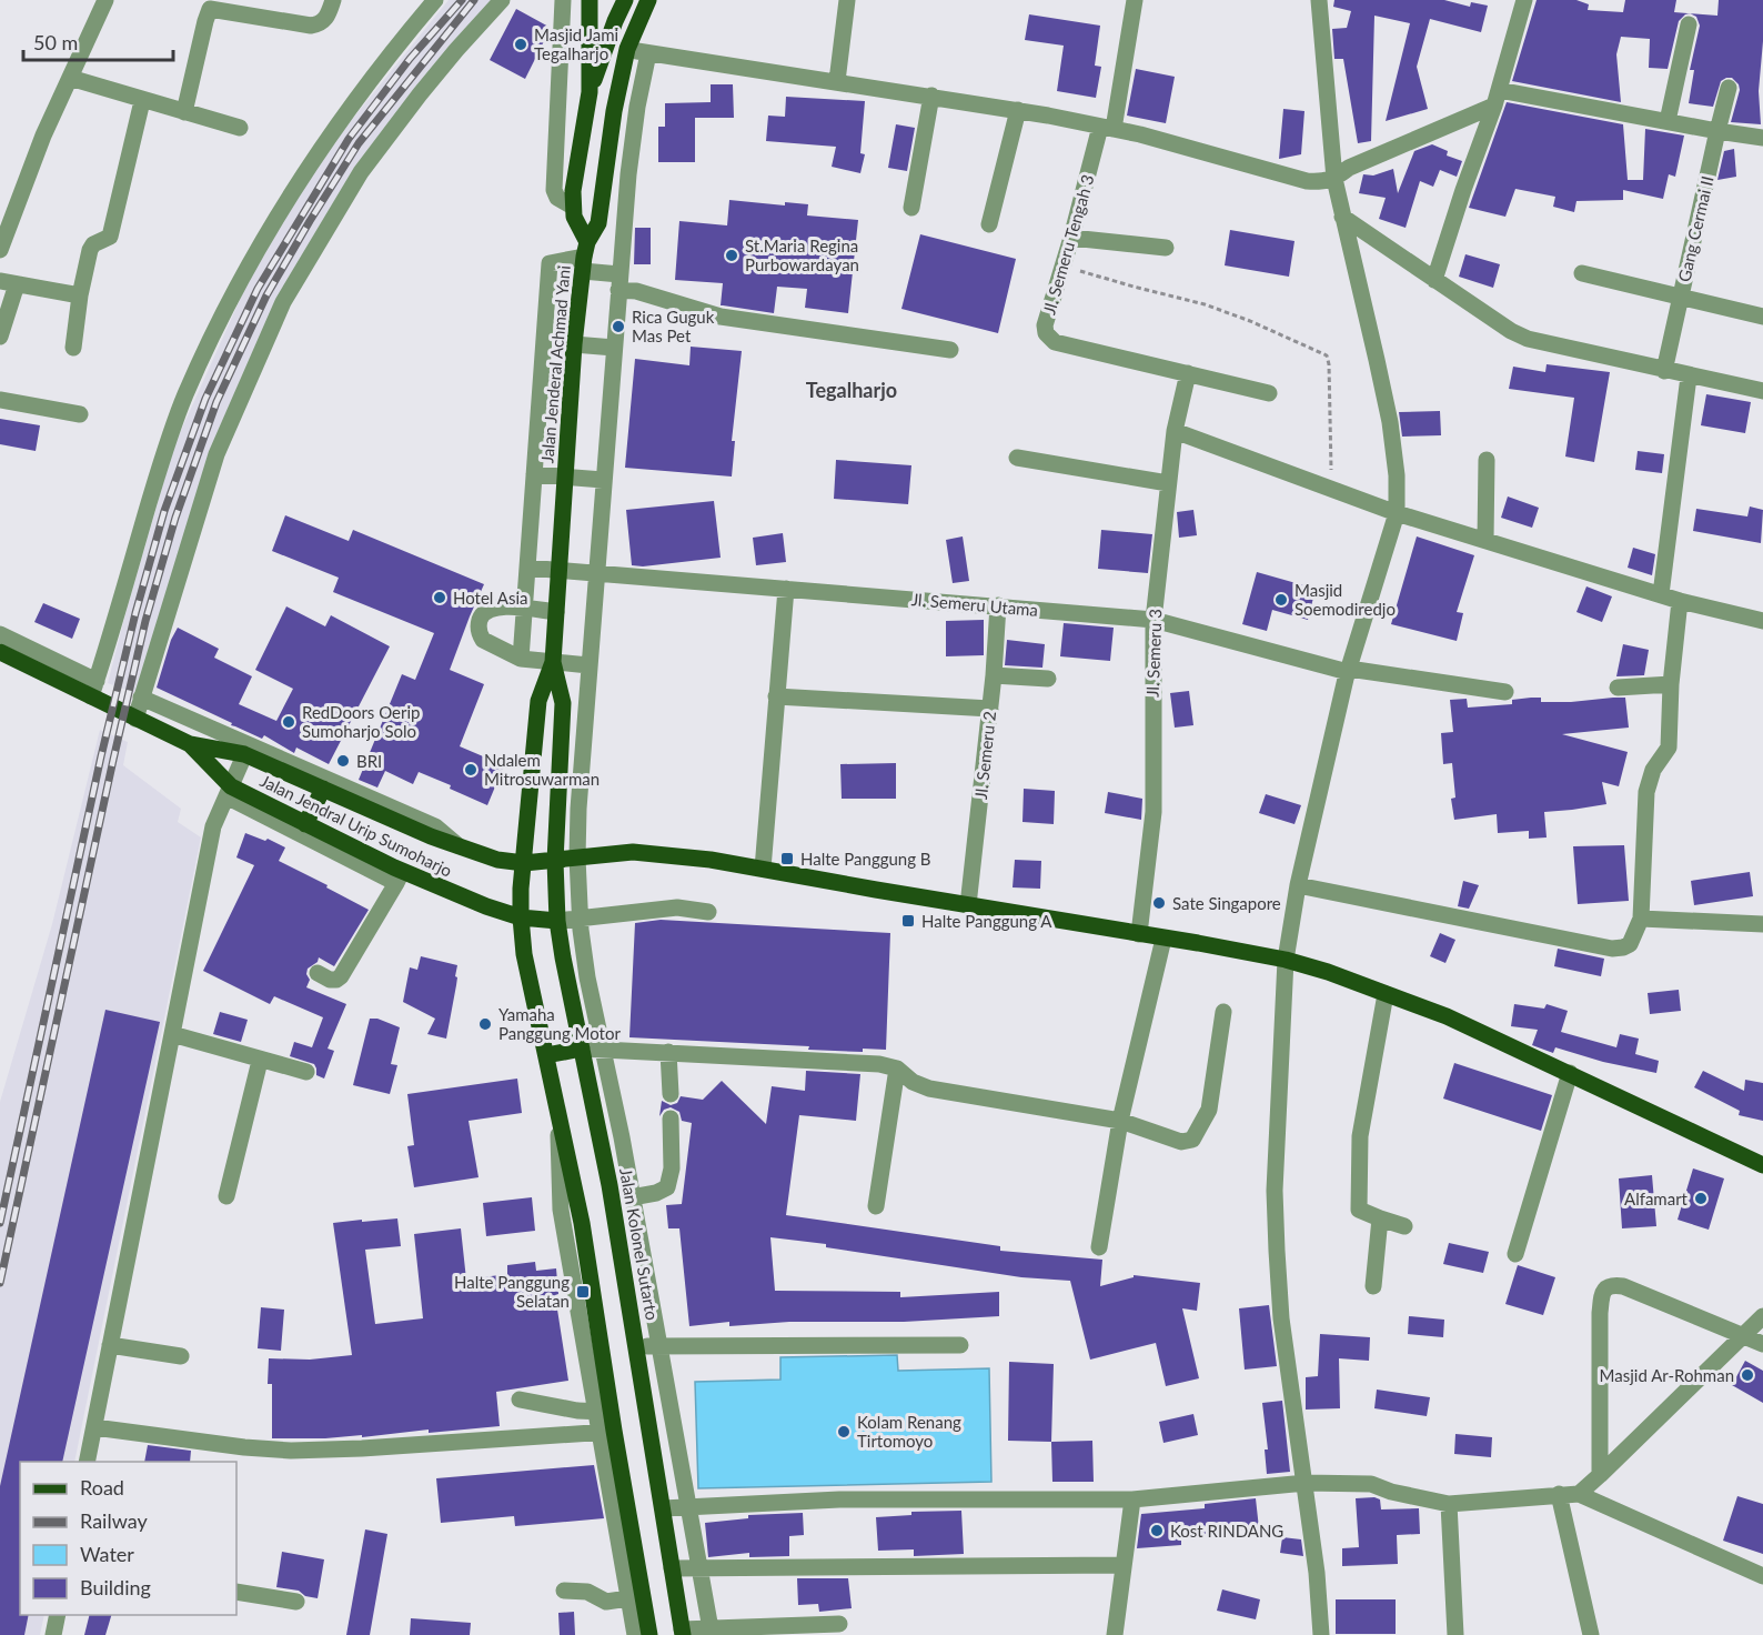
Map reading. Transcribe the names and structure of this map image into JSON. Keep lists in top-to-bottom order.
{
  "streets": {
    "main road": ["Jalan Jenderal Achmad Yani", "Jalan Jendral Urip Sumoharjo", "Jalan Kolonel Sutarto"],
    "street": [
      "Gang Cermai II",
      "Jl. Semeru Tengah 3",
      "Jl. Semeru Utama",
      "Jl. Semeru 3",
      "Jl. Semeru 2"
    ]
  },
  "crossings": [
    ["Jl. Semeru Tengah 3", "Jl. Semeru 3"],
    ["Jalan Jenderal Achmad Yani", "Jl. Semeru Utama"],
    ["Jalan Jenderal Achmad Yani", "Jalan Jendral Urip Sumoharjo"],
    ["Jalan Jenderal Achmad Yani", "Jalan Kolonel Sutarto"],
    ["Jl. Semeru Utama", "Jl. Semeru 3"],
    ["Jl. Semeru Utama", "Jl. Semeru 2"],
    ["Jl. Semeru 3", "Jalan Jendral Urip Sumoharjo"],
    ["Jl. Semeru 2", "Jalan Jendral Urip Sumoharjo"],
    ["Jalan Jendral Urip Sumoharjo", "Jalan Kolonel Sutarto"]
  ],
  "districts": ["Tegalharjo"],
  "places": {
    "other": [
      "Masjid Jami Tegalharjo",
      "St.Maria Regina Purbowardayan",
      "Rica Guguk Mas Pet",
      "Hotel Asia",
      "Masjid Soemodiredjo",
      "RedDoors Oerip Sumoharjo Solo",
      "BRI",
      "Ndalem Mitrosuwarman",
      "Sate Singapore",
      "Yamaha Panggung Motor",
      "Alfamart",
      "Masjid Ar-Rohman",
      "Kolam Renang Tirtomoyo",
      "Kost RINDANG"
    ],
    "transit": ["Halte Panggung B", "Halte Panggung A", "Halte Panggung Selatan"]
  },
  "legend": [
    "Road",
    "Railway",
    "Water",
    "Building"
  ],
  "scale_bar": "50 m"
}
